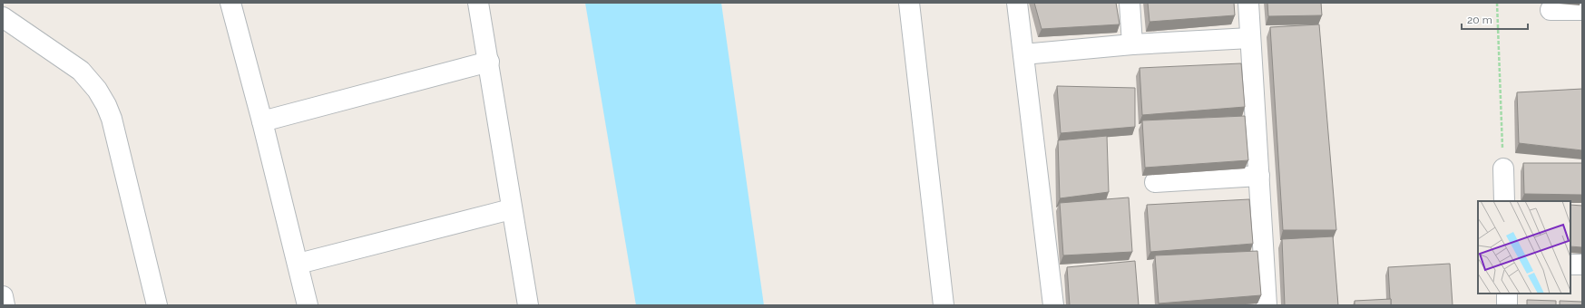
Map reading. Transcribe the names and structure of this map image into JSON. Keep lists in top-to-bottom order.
{
  "scale_bar": "20 m"
}
